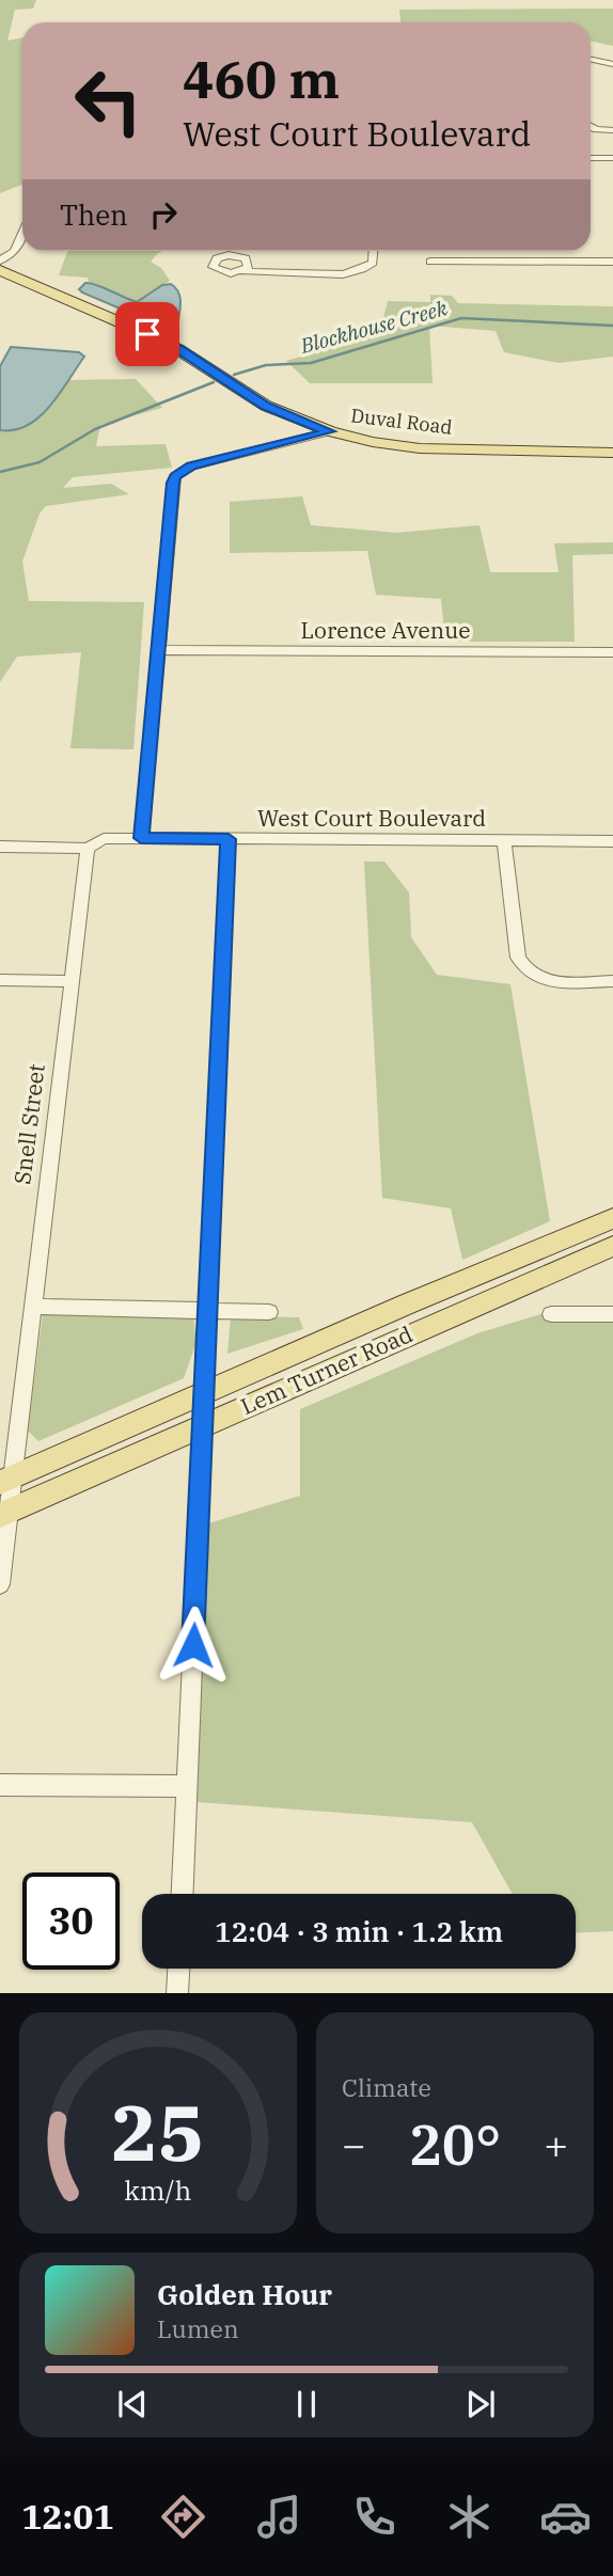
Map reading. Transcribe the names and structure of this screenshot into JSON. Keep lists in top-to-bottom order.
{
  "streets": {
    "main road": ["Duval Road", "Lem Turner Road"],
    "street": ["Lorence Avenue", "West Court Boulevard", "Snell Street"]
  },
  "crossings": [
    ["West Court Boulevard", "Snell Street"],
    ["Snell Street", "Lem Turner Road"]
  ],
  "water": ["Blockhouse Creek"],
  "page": {
    "turn": ["460 m", "West Court Boulevard"],
    "then": "Then",
    "limit": "30",
    "trip": "12:04 · 3 min · 1.2 km",
    "tile": "Climate",
    "heat": ["−", "20°", "+"],
    "song": ["Golden Hour", "Lumen"],
    "tabs": "12:01",
    "gauge": ["25", "km/h"]
  }
}
